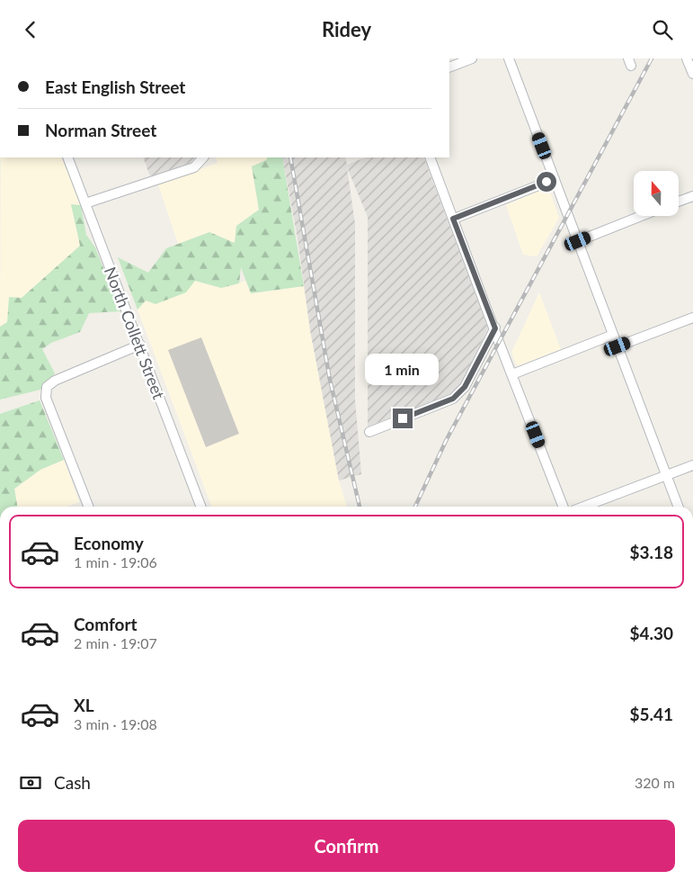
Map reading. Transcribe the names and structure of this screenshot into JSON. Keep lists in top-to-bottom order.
{
  "streets": {
    "street": ["North Collett Street"]
  },
  "north": "top",
  "page": {
    "header": "Ridey",
    "banner": ["East English Street", "Norman Street"],
    "bubble": "1 min",
    "list": [
      {
        "name": "Economy",
        "note": "1 min · 19:06",
        "value": "$3.18"
      },
      {
        "name": "Comfort",
        "note": "2 min · 19:07",
        "value": "$4.30"
      },
      {
        "name": "XL",
        "note": "3 min · 19:08",
        "value": "$5.41"
      }
    ],
    "pay": ["Cash", "320 m"],
    "buttons": "Confirm"
  }
}
